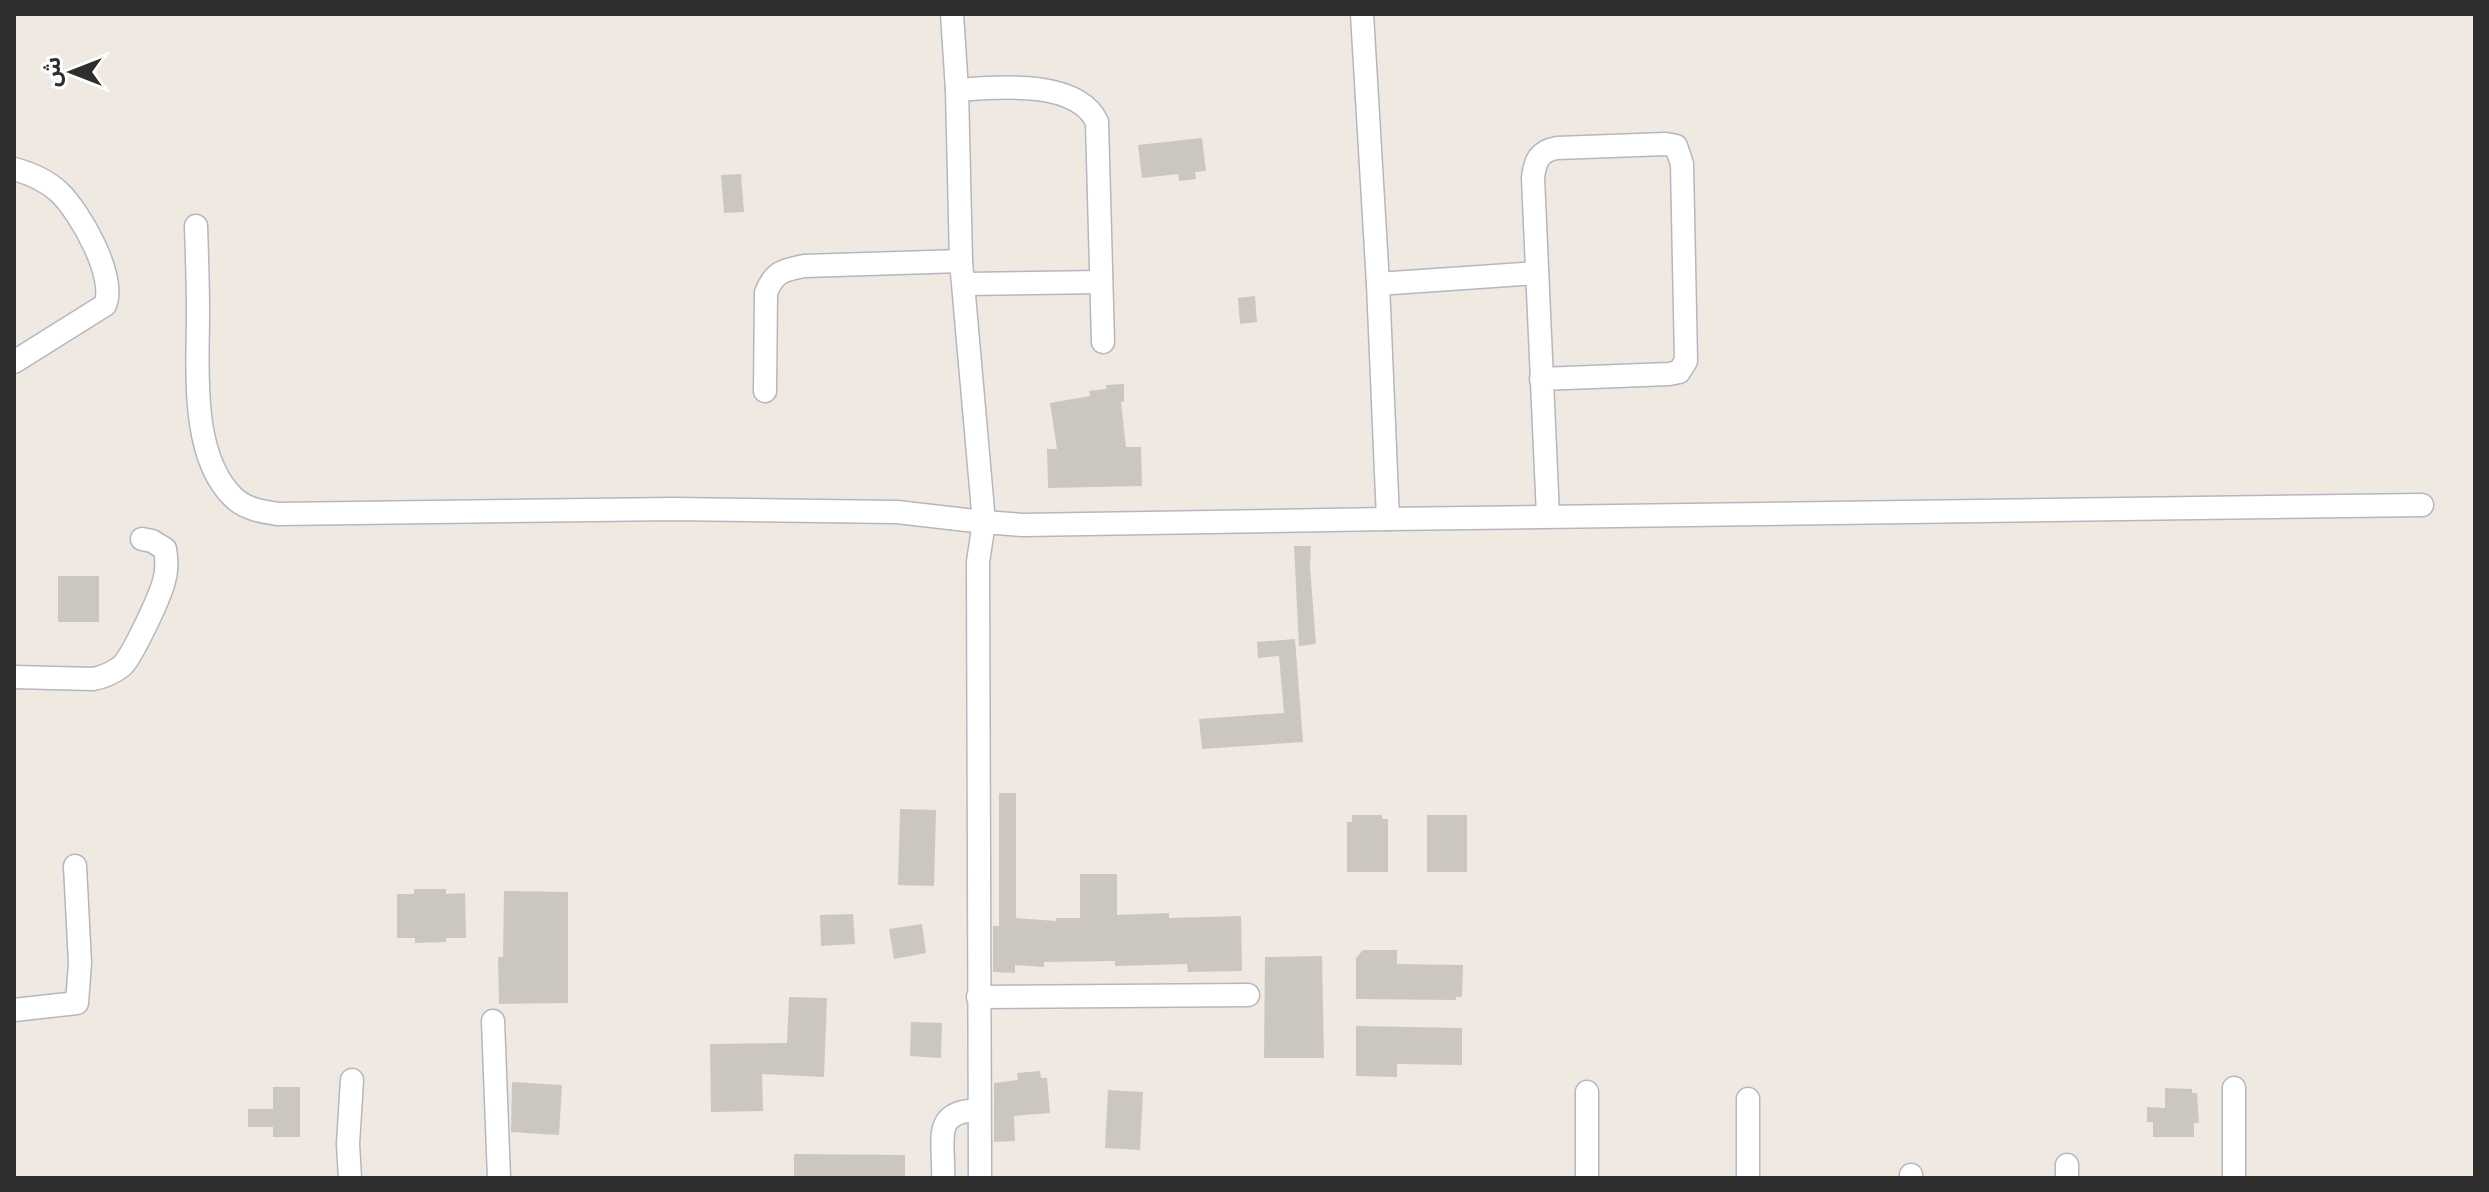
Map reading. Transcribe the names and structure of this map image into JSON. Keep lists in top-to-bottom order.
{
  "north": "left"
}
